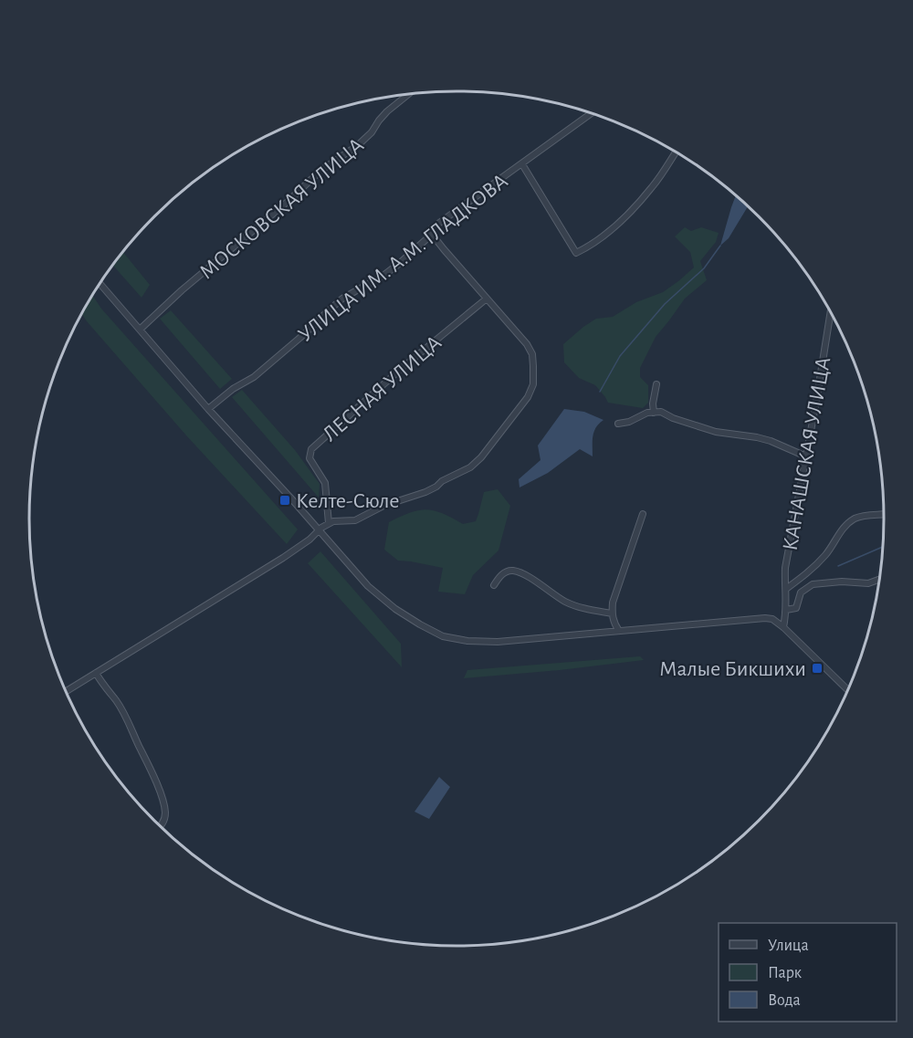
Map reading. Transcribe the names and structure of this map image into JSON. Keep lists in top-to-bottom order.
{
  "streets": {
    "street": [
      "МОСКОВСКАЯ УЛИЦА",
      "УЛИЦА ИМ. А.М. ГЛАДКОВА",
      "ЛЕСНАЯ УЛИЦА",
      "КАНАШСКАЯ УЛИЦА"
    ]
  },
  "places": {
    "transit": ["Келте-Сюле", "Малые Бикшихи"]
  },
  "legend": ["Улица", "Парк", "Вода"]
}
